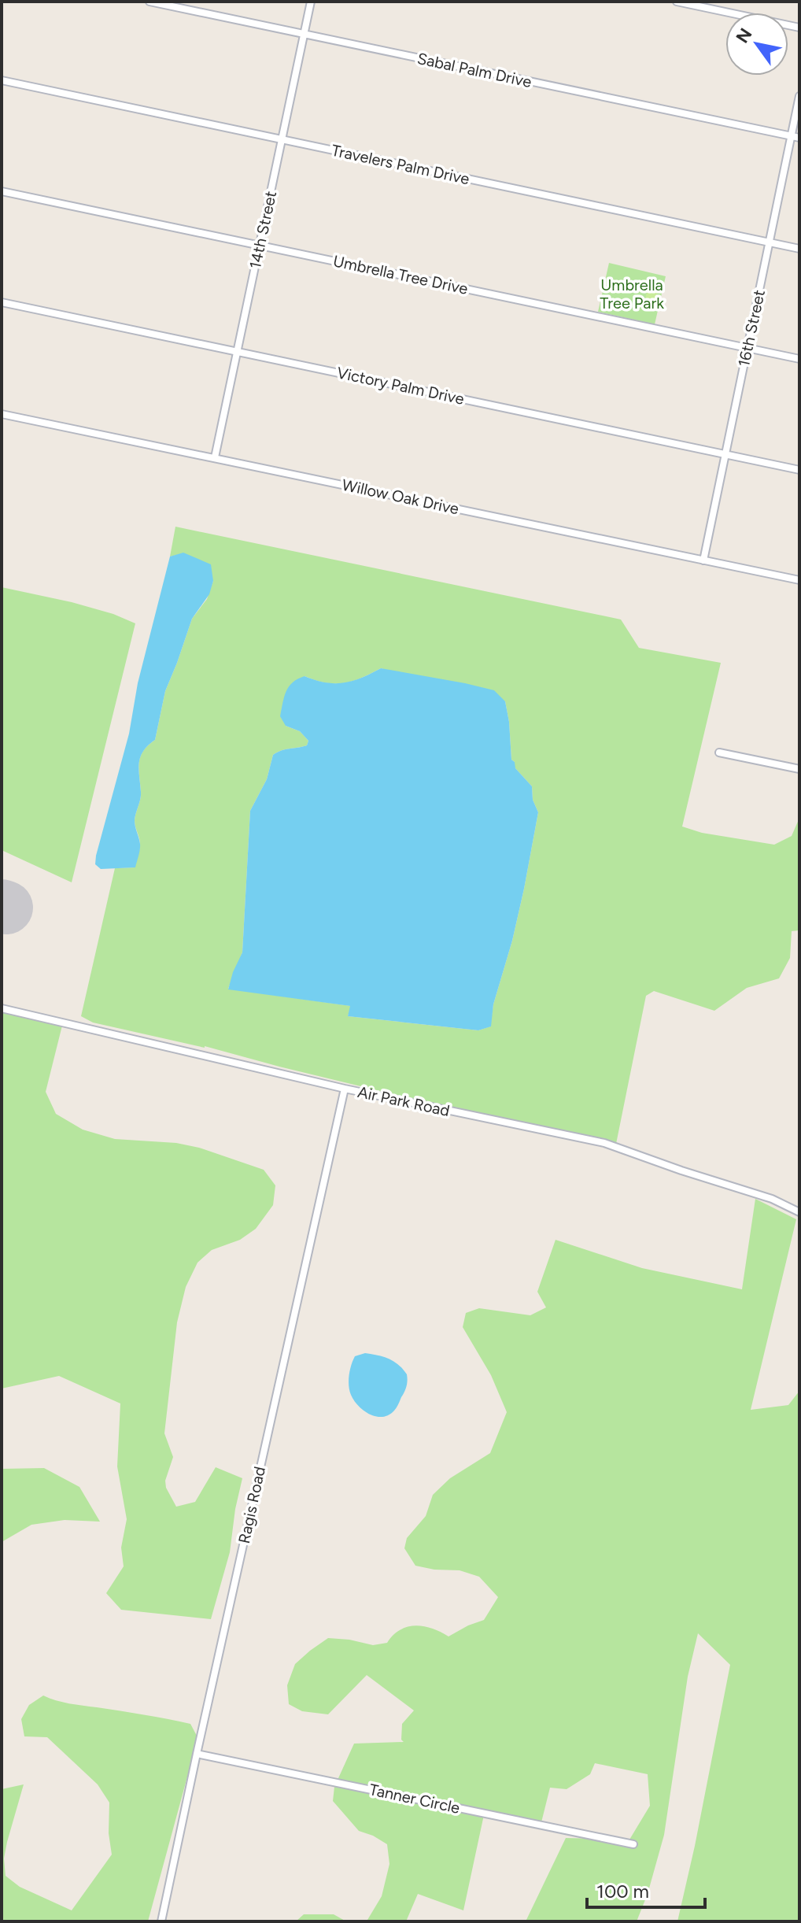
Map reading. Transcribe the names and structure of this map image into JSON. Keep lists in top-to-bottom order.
{
  "streets": {
    "street": [
      "Sabal Palm Drive",
      "Travelers Palm Drive",
      "14th Street",
      "Umbrella Tree Drive",
      "16th Street",
      "Victory Palm Drive",
      "Willow Oak Drive",
      "Air Park Road",
      "Ragis Road",
      "Tanner Circle"
    ]
  },
  "crossings": [
    ["Sabal Palm Drive", "14th Street"],
    ["Sabal Palm Drive", "16th Street"],
    ["Travelers Palm Drive", "14th Street"],
    ["Travelers Palm Drive", "16th Street"],
    ["14th Street", "Umbrella Tree Drive"],
    ["14th Street", "Victory Palm Drive"],
    ["14th Street", "Willow Oak Drive"],
    ["Umbrella Tree Drive", "16th Street"],
    ["16th Street", "Victory Palm Drive"],
    ["16th Street", "Willow Oak Drive"],
    ["Air Park Road", "Ragis Road"],
    ["Ragis Road", "Tanner Circle"]
  ],
  "parks": ["Umbrella Tree Park"],
  "scale_bar": "100 m",
  "north": "top left"
}
